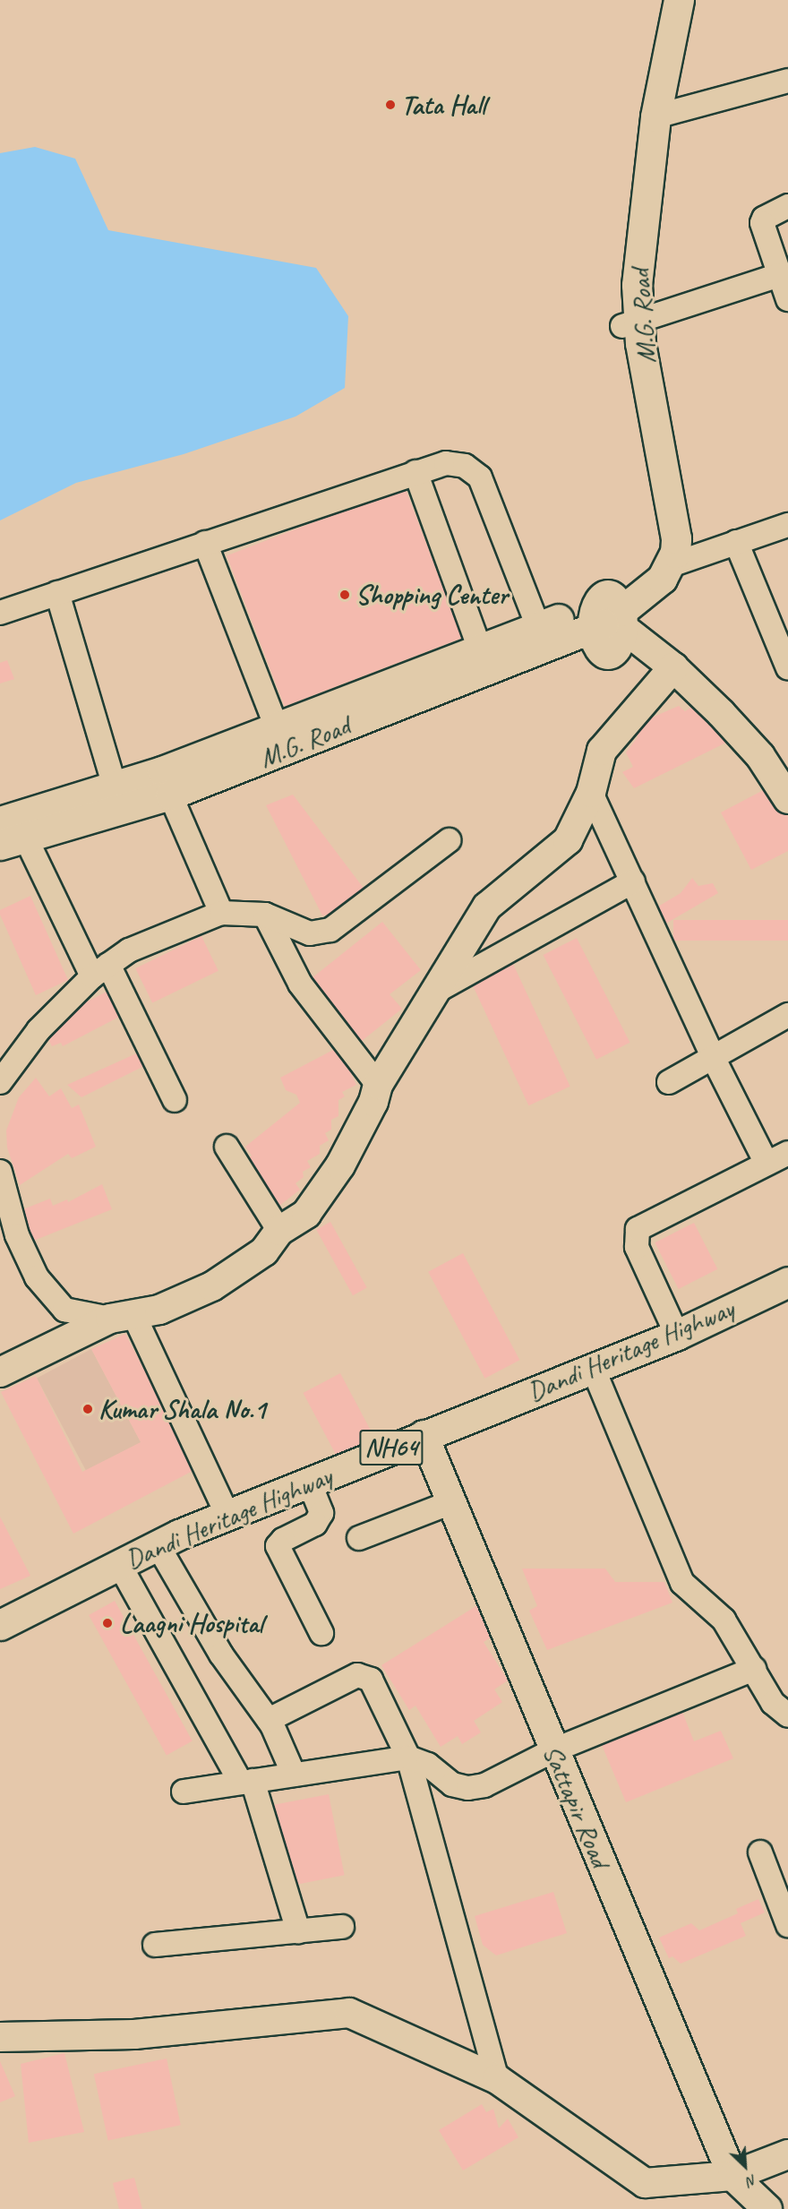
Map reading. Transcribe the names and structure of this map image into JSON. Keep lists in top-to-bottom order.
{
  "streets": {
    "main road": ["M.G. Road", "Dandi Heritage Highway", "NH64"],
    "street": ["Sattapir Road"]
  },
  "crossings": [
    ["Dandi Heritage Highway", "Sattapir Road"]
  ],
  "places": [
    "Tata Hall",
    "Shopping Center",
    "Kumar Shala No.1",
    "Laagni Hospital"
  ],
  "north": "bottom right"
}
